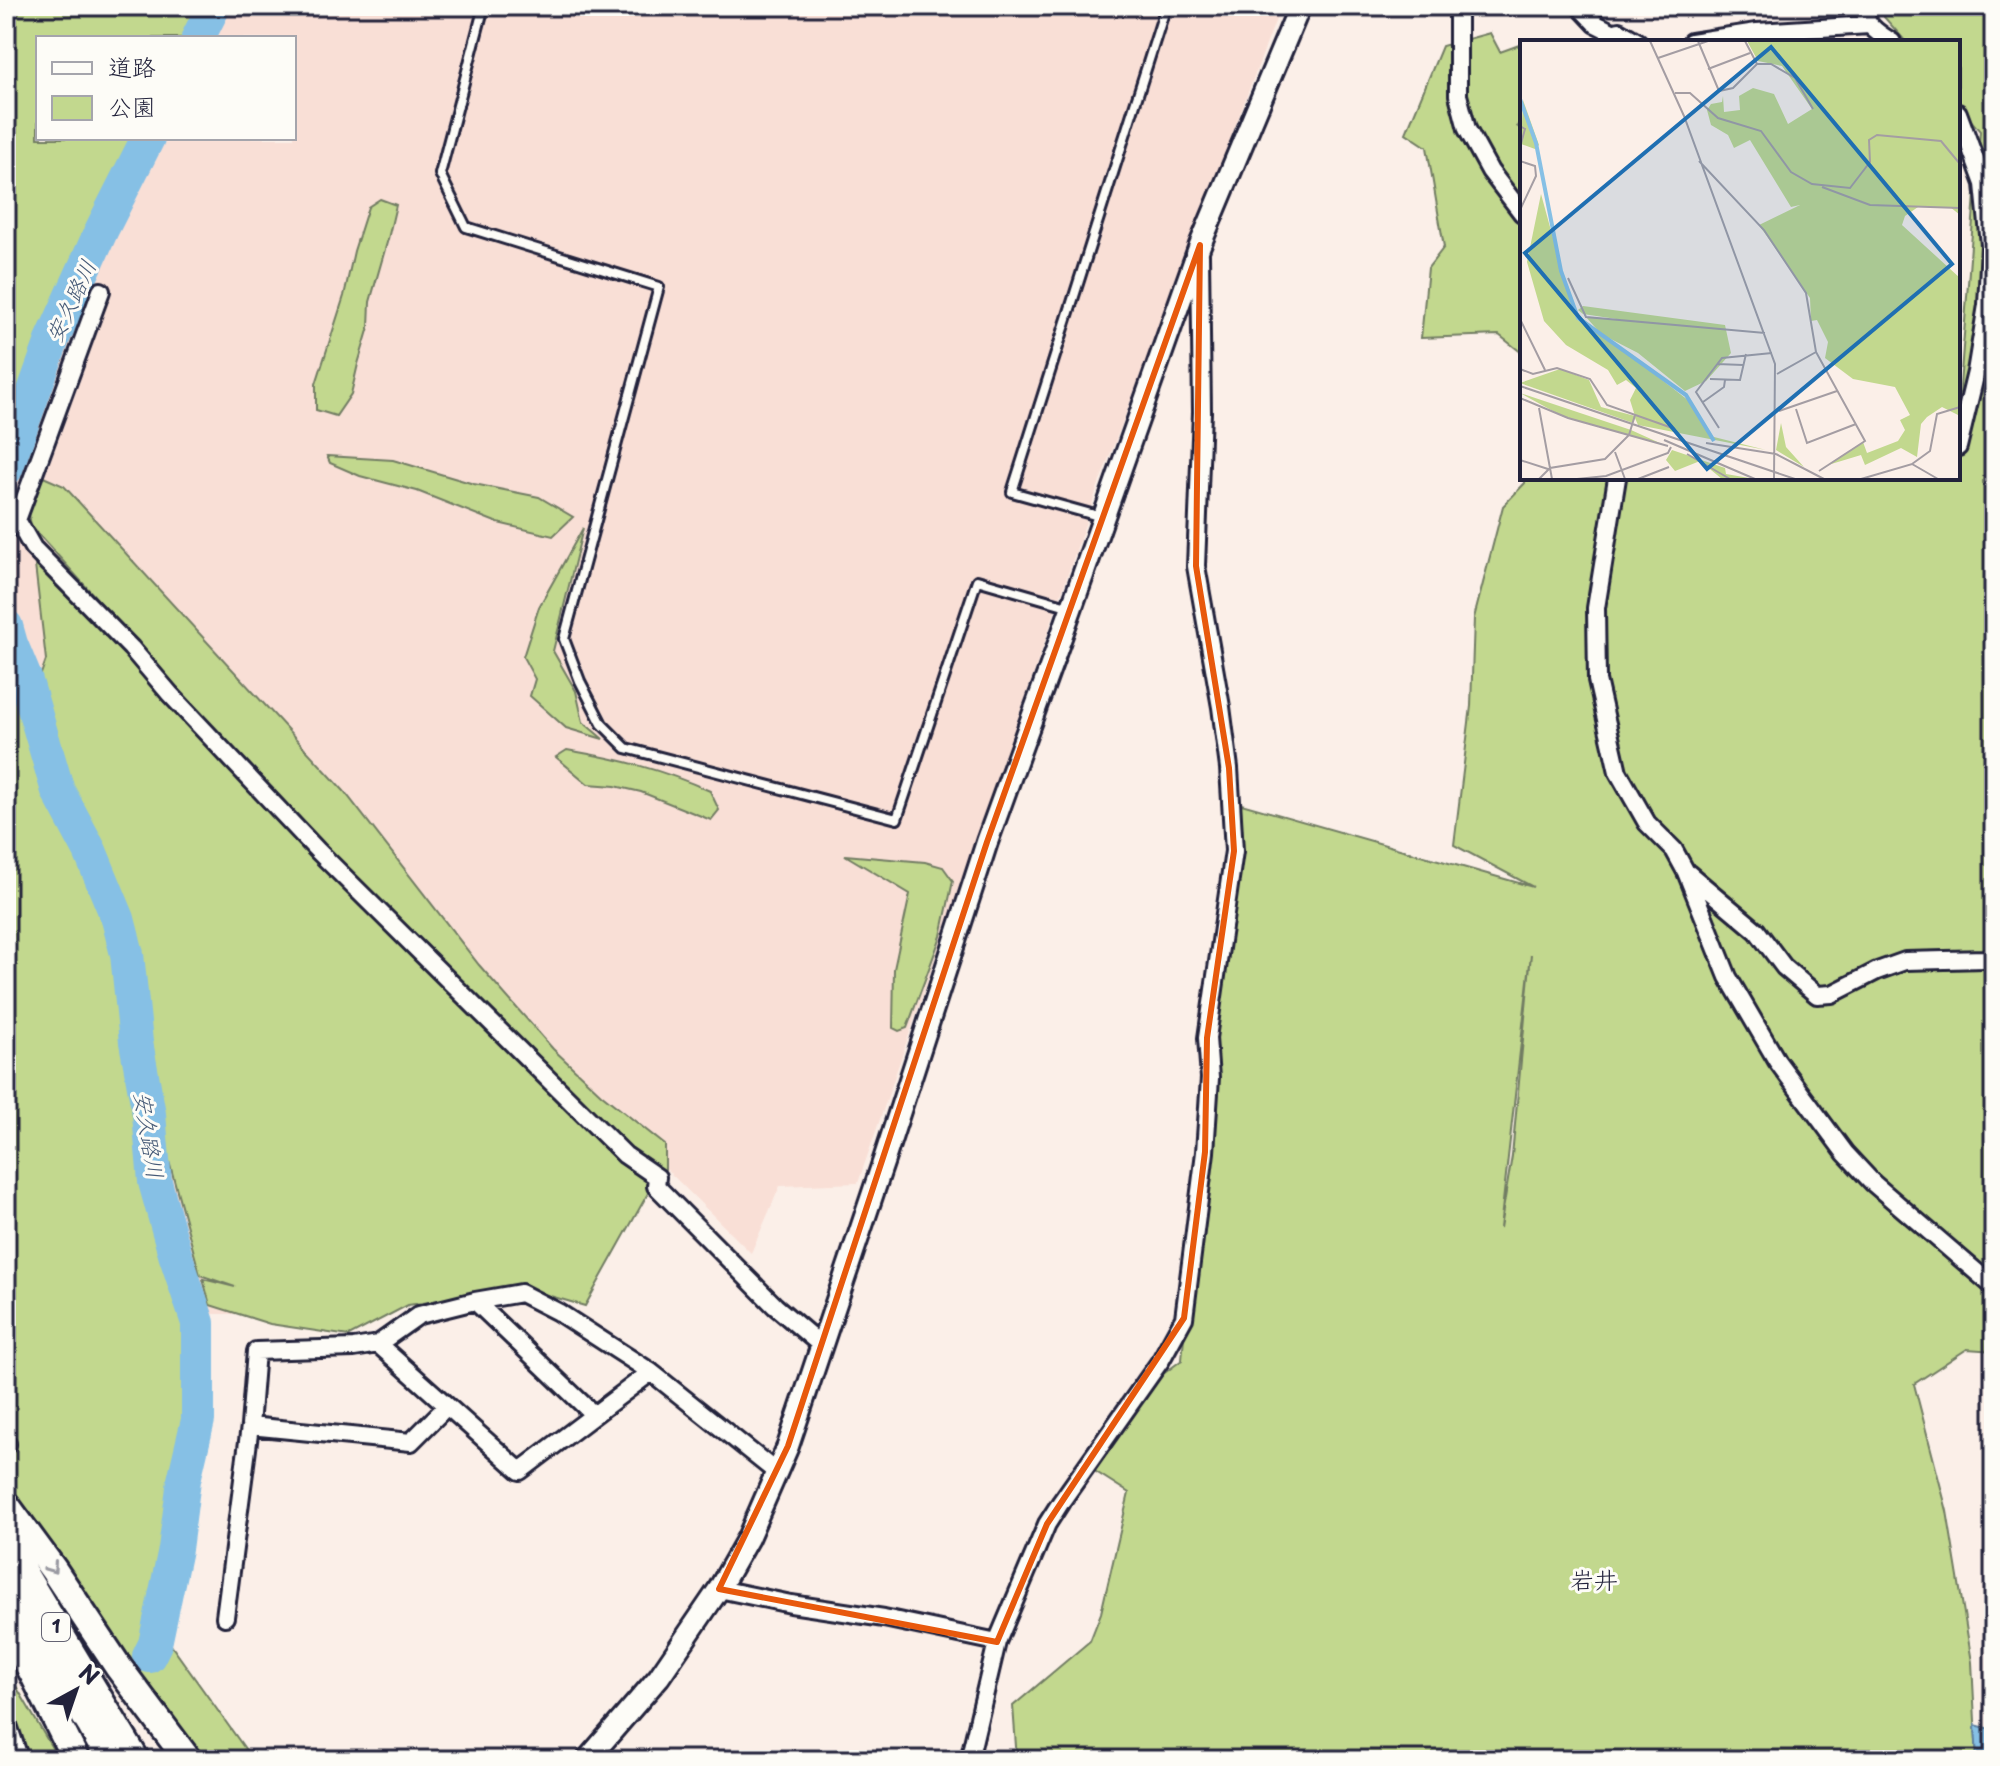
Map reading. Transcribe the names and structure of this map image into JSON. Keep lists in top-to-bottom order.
{
  "streets": {
    "highway": ["1"]
  },
  "districts": ["岩井"],
  "water": ["安久路川"],
  "legend": ["道路", "公園"],
  "north": "top right"
}
